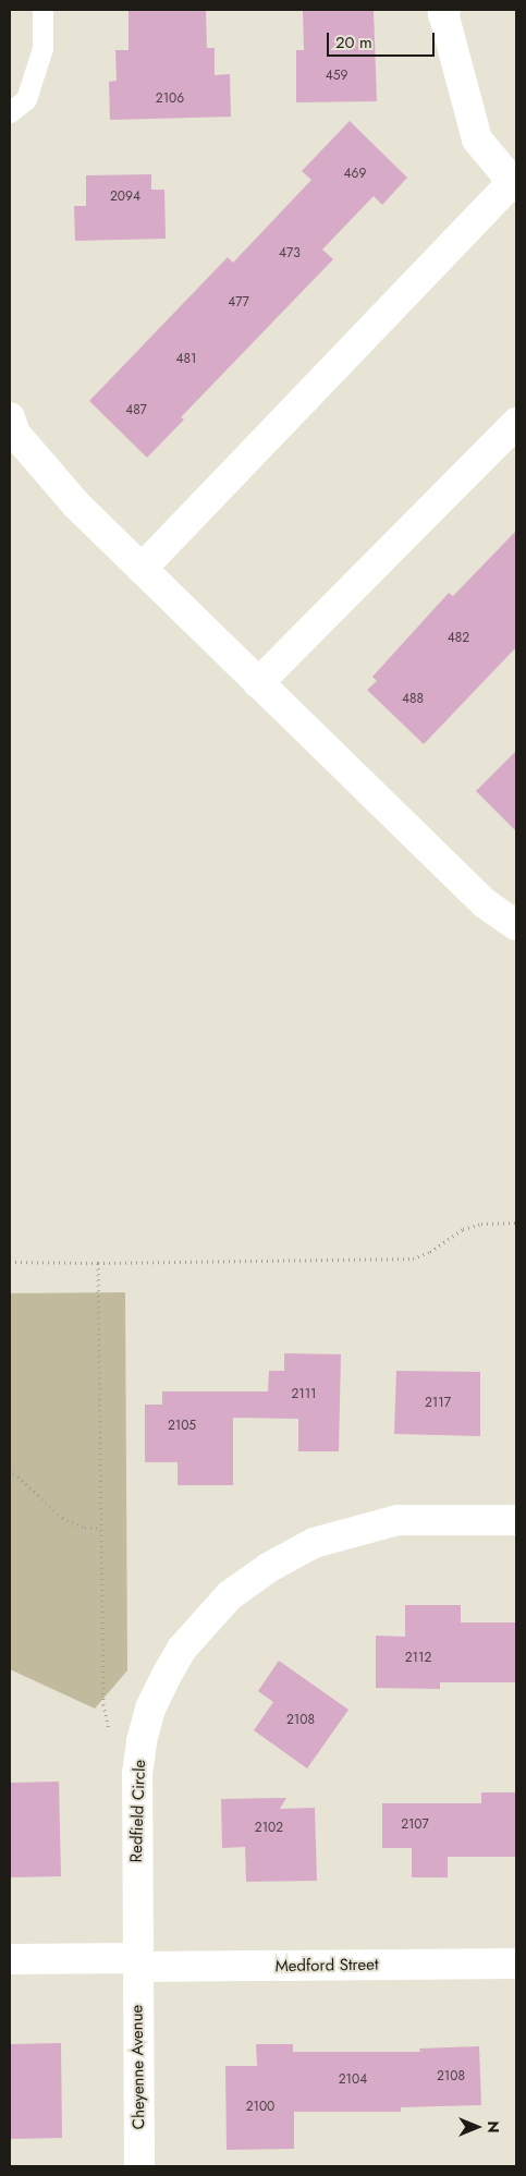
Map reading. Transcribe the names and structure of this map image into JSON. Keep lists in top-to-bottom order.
{
  "streets": {
    "street": ["Redfield Circle", "Medford Street", "Cheyenne Avenue"]
  },
  "crossings": [
    ["Redfield Circle", "Medford Street"],
    ["Redfield Circle", "Cheyenne Avenue"],
    ["Medford Street", "Cheyenne Avenue"]
  ],
  "house_numbers": [
    "459",
    "2106",
    "469",
    "2094",
    "473",
    "477",
    "481",
    "487",
    "482",
    "488",
    "2111",
    "2117",
    "2105",
    "2112",
    "2108",
    "2107",
    "2102",
    "2108",
    "2104",
    "2100"
  ],
  "scale_bar": "20 m",
  "north": "right"
}
